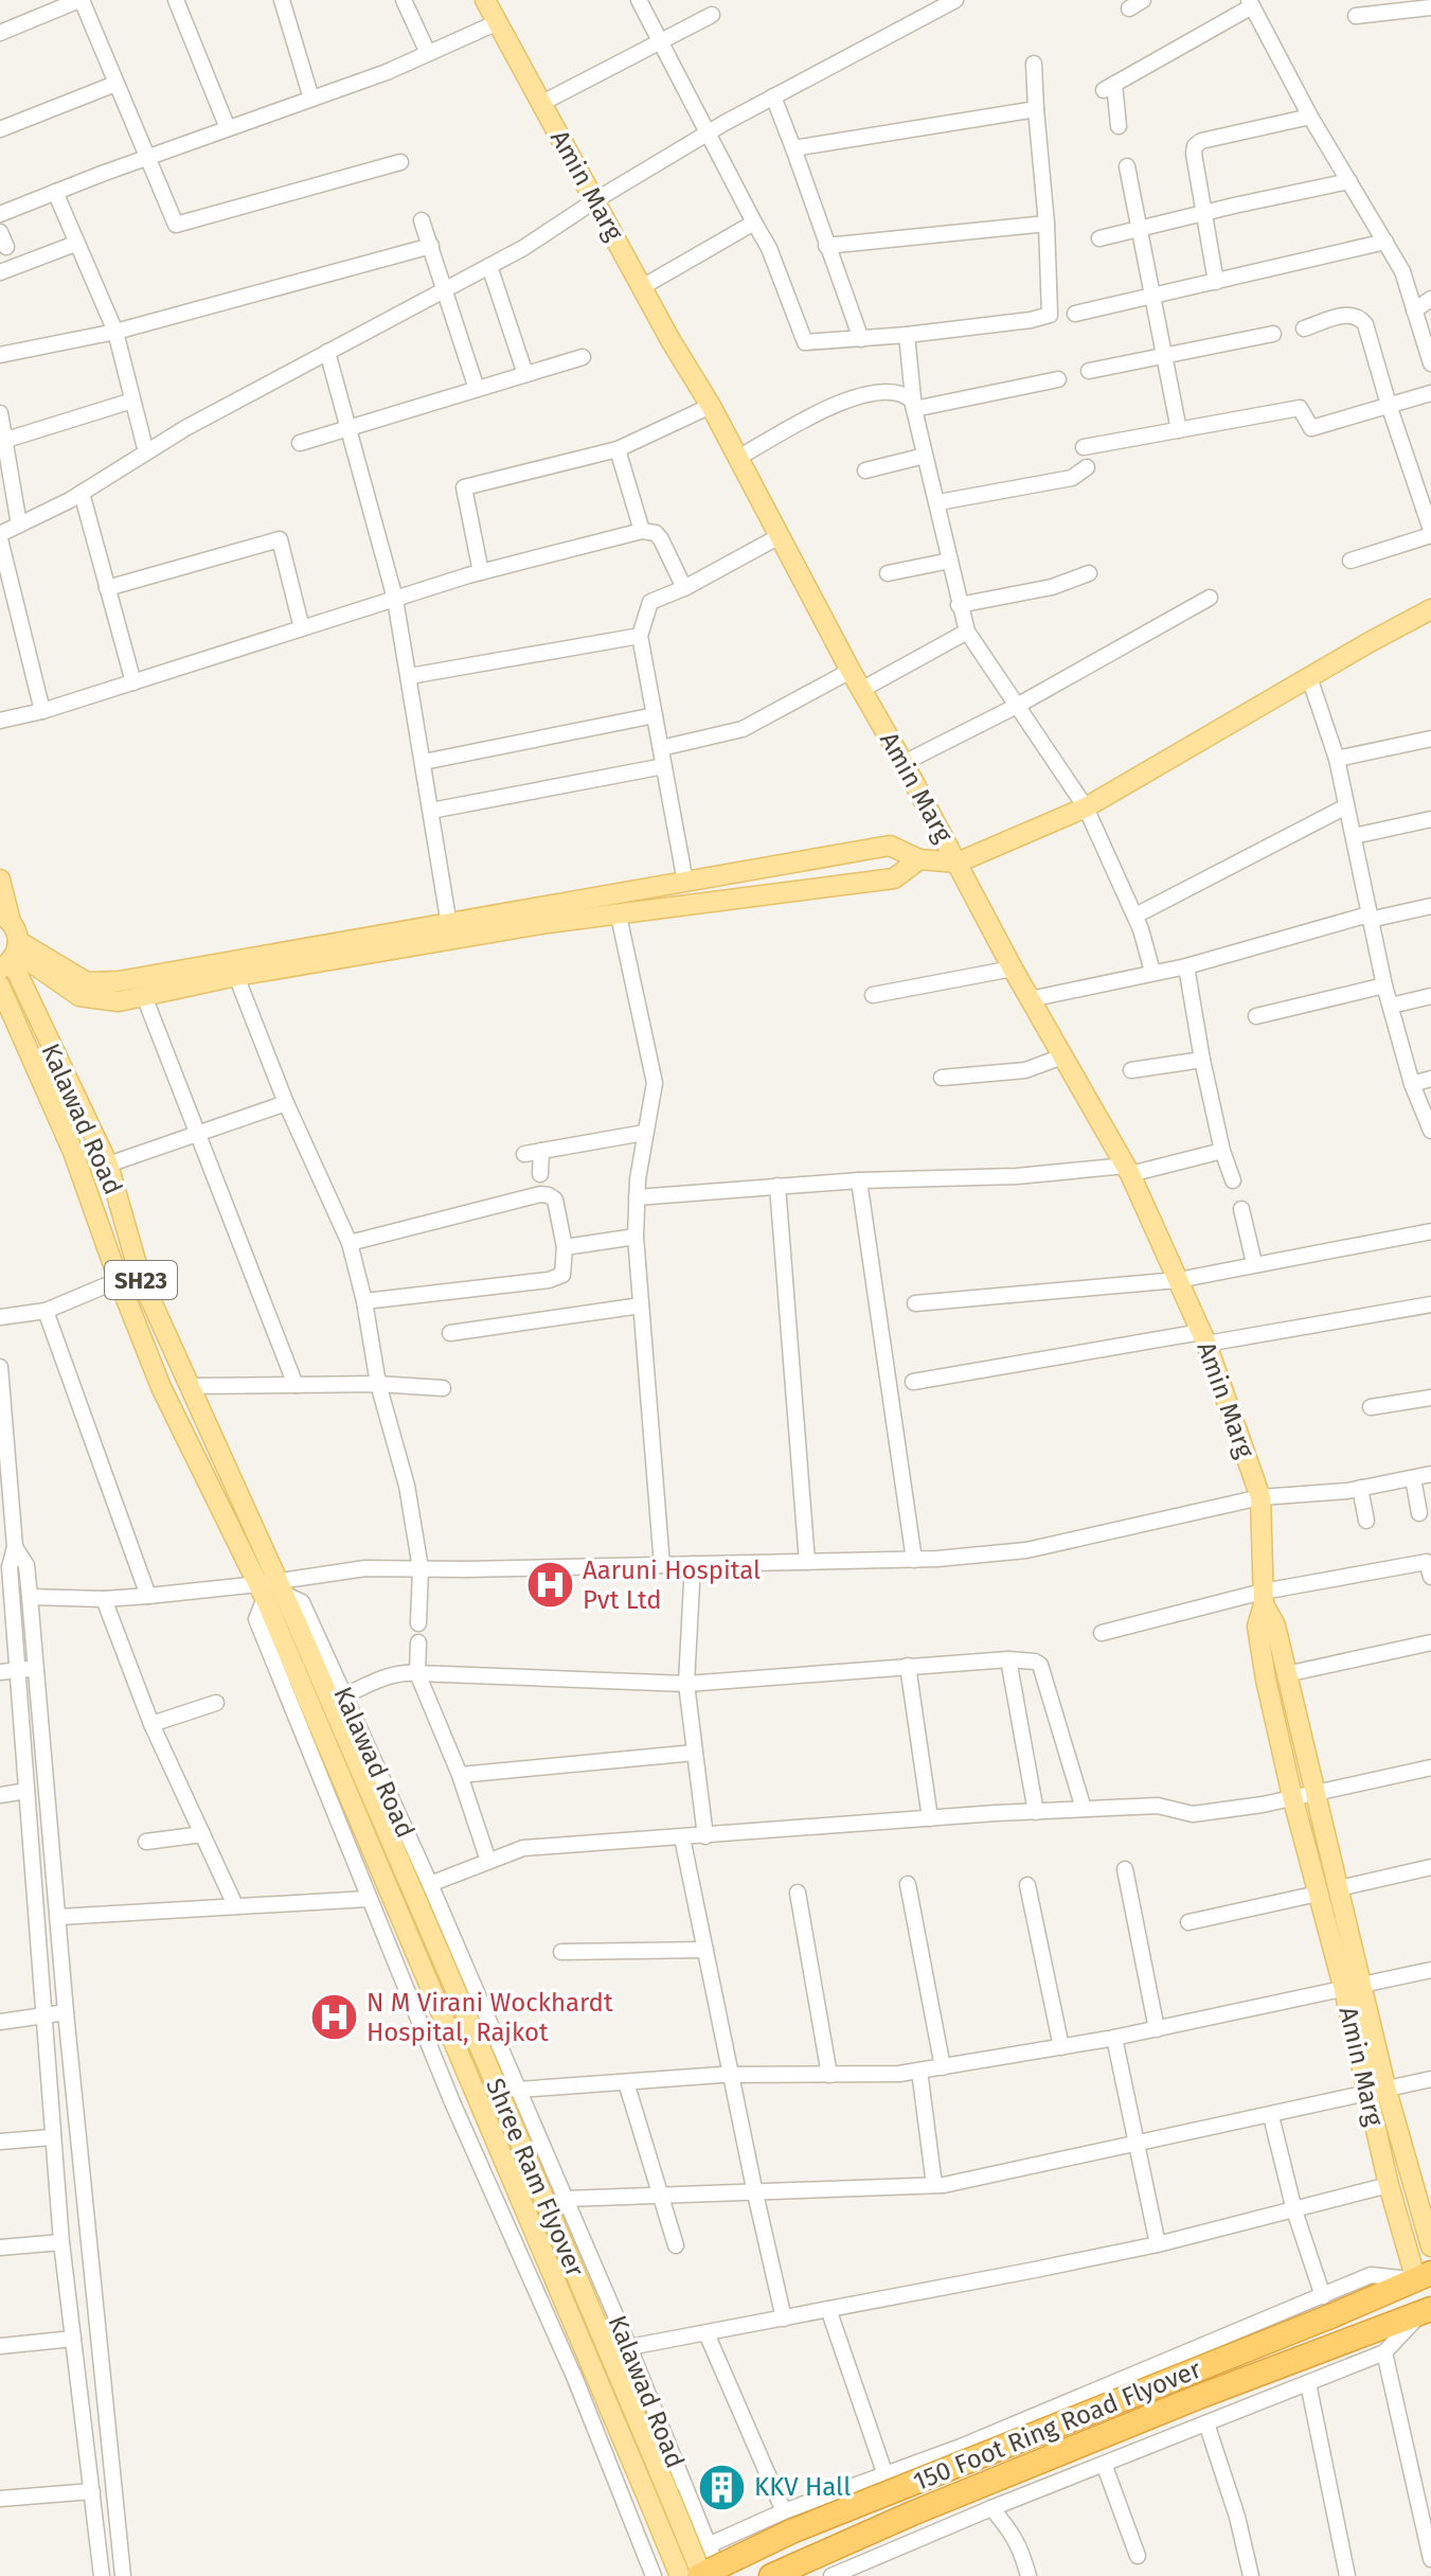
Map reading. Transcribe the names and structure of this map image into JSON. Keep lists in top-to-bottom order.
{
  "streets": {
    "highway": ["150 Foot Ring Road Flyover"],
    "main road": [
      "Amin Marg",
      "Kalawad Road",
      "SH23",
      "Shree Ram Flyover"
    ]
  },
  "crossings": [
    ["Amin Marg", "150 Foot Ring Road Flyover"],
    ["Kalawad Road", "Shree Ram Flyover"],
    ["Shree Ram Flyover", "150 Foot Ring Road Flyover"]
  ],
  "places": {
    "hospital": ["Aaruni Hospital Pvt Ltd", "N M Virani Wockhardt Hospital, Rajkot"],
    "building": ["KKV Hall"]
  }
}
